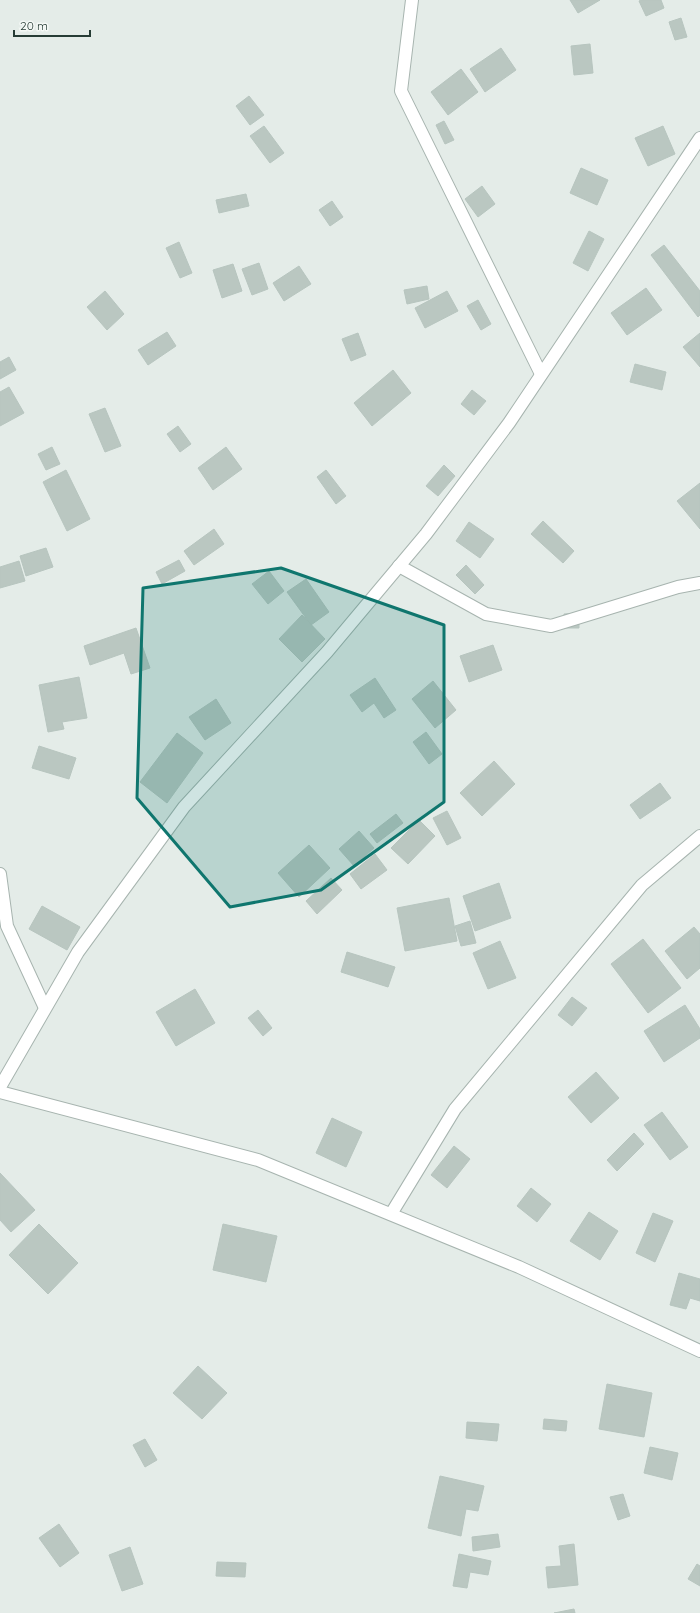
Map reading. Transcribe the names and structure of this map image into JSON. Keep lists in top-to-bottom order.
{
  "scale_bar": "20 m"
}
